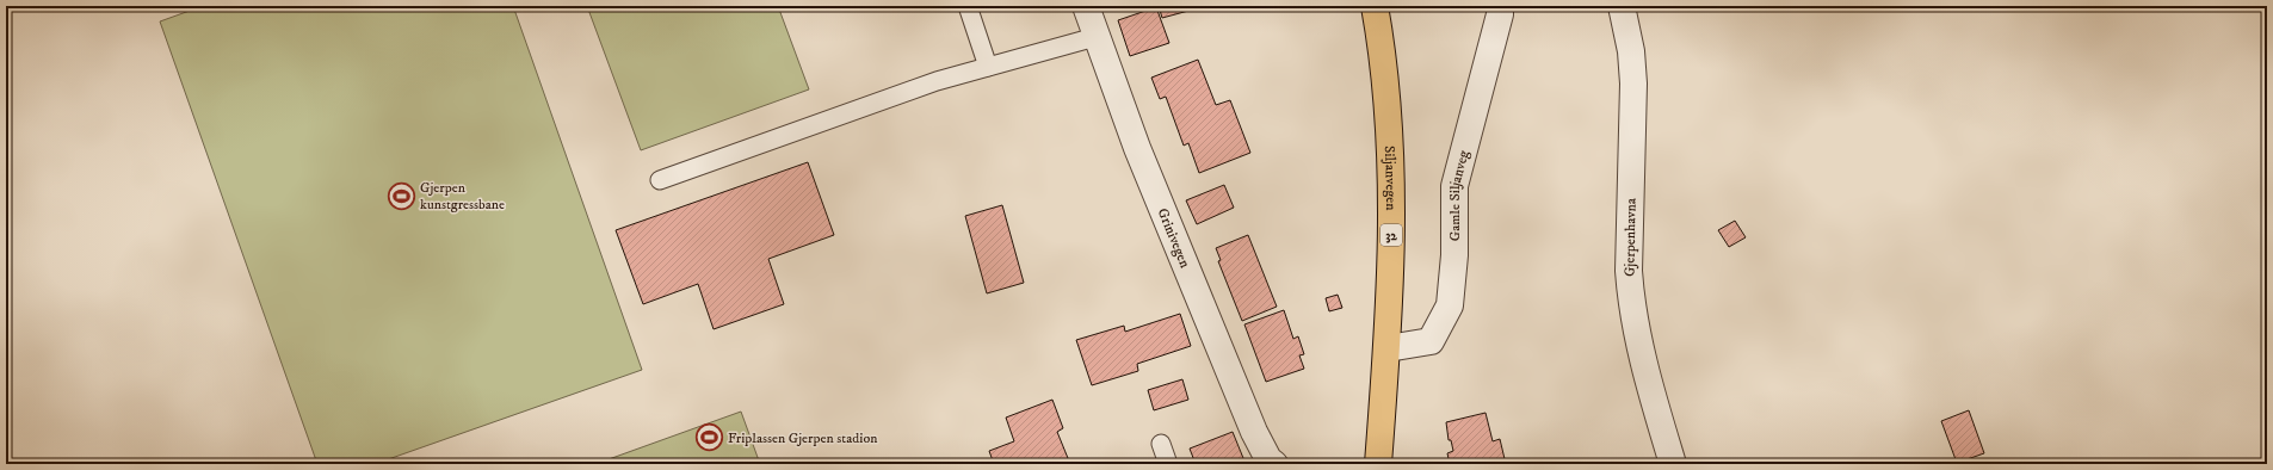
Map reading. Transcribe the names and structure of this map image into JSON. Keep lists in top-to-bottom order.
{
  "streets": {
    "main road": ["Siljanvegen", "32"],
    "street": ["Gamle Siljanveg", "Grinivegen", "Gjerpenhavna"]
  },
  "crossings": [
    ["Siljanvegen", "Gamle Siljanveg"]
  ],
  "places": {
    "sports": ["Gjerpen kunstgressbane", "Friplassen Gjerpen stadion"]
  }
}
